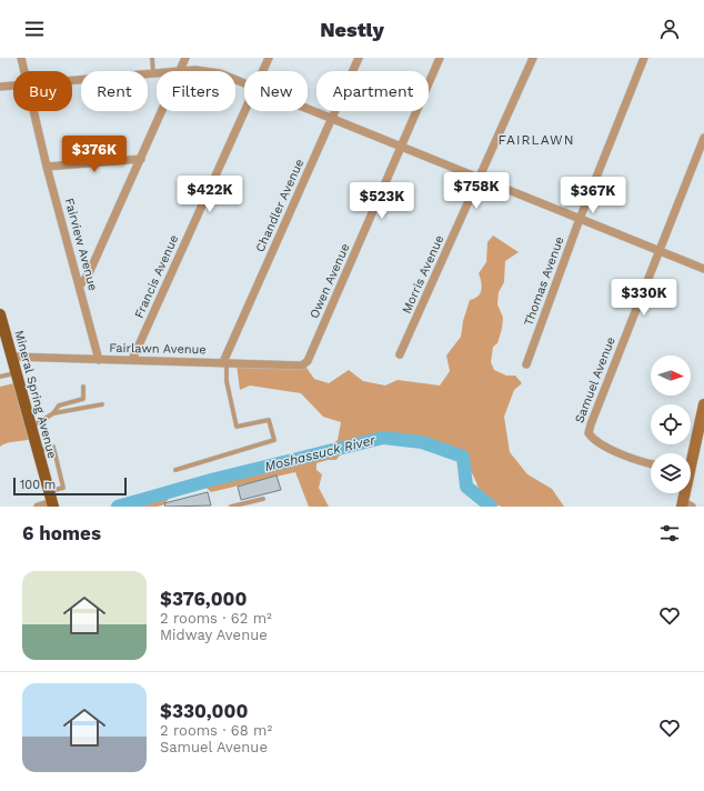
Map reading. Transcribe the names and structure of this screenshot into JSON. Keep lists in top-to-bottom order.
{
  "streets": {
    "main road": ["Mineral Spring Avenue"],
    "street": [
      "Chandler Avenue",
      "Fairview Avenue",
      "Morris Avenue",
      "Francis Avenue",
      "Owen Avenue",
      "Thomas Avenue",
      "Fairlawn Avenue",
      "Samuel Avenue"
    ]
  },
  "crossings": [
    ["Chandler Avenue", "Fairlawn Avenue"],
    ["Fairview Avenue", "Fairlawn Avenue"],
    ["Francis Avenue", "Fairlawn Avenue"],
    ["Owen Avenue", "Fairlawn Avenue"],
    ["Fairlawn Avenue", "Mineral Spring Avenue"]
  ],
  "districts": ["FAIRLAWN"],
  "water": ["Moshassuck River"],
  "scale_bar": "100 m",
  "north": "right",
  "page": {
    "header": "Nestly",
    "chip": [
      "Buy",
      "Rent",
      "Filters",
      "New",
      "Apartment"
    ],
    "price": [
      "$376K",
      "$758K",
      "$422K",
      "$367K",
      "$523K",
      "$330K"
    ],
    "scale": "100 m",
    "heading": "6 homes",
    "list": [
      {
        "name": "$376,000",
        "note": "2 rooms · 62 m² · Midway Avenue"
      },
      {
        "name": "$330,000",
        "note": "2 rooms · 68 m² · Samuel Avenue"
      }
    ]
  }
}
